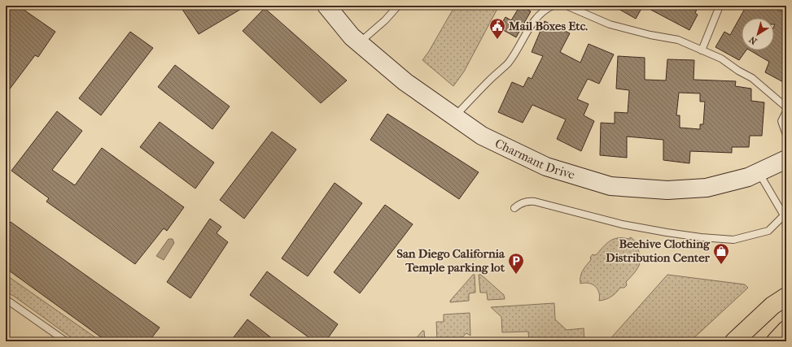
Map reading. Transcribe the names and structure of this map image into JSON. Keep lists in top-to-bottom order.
{
  "streets": {
    "street": ["Charmant Drive"]
  },
  "places": {
    "public building": ["Mail Boxes Etc."],
    "shop": ["Beehive Clothing Distribution Center"],
    "parking": ["San Diego California Temple parking lot"]
  },
  "north": "bottom left"
}
